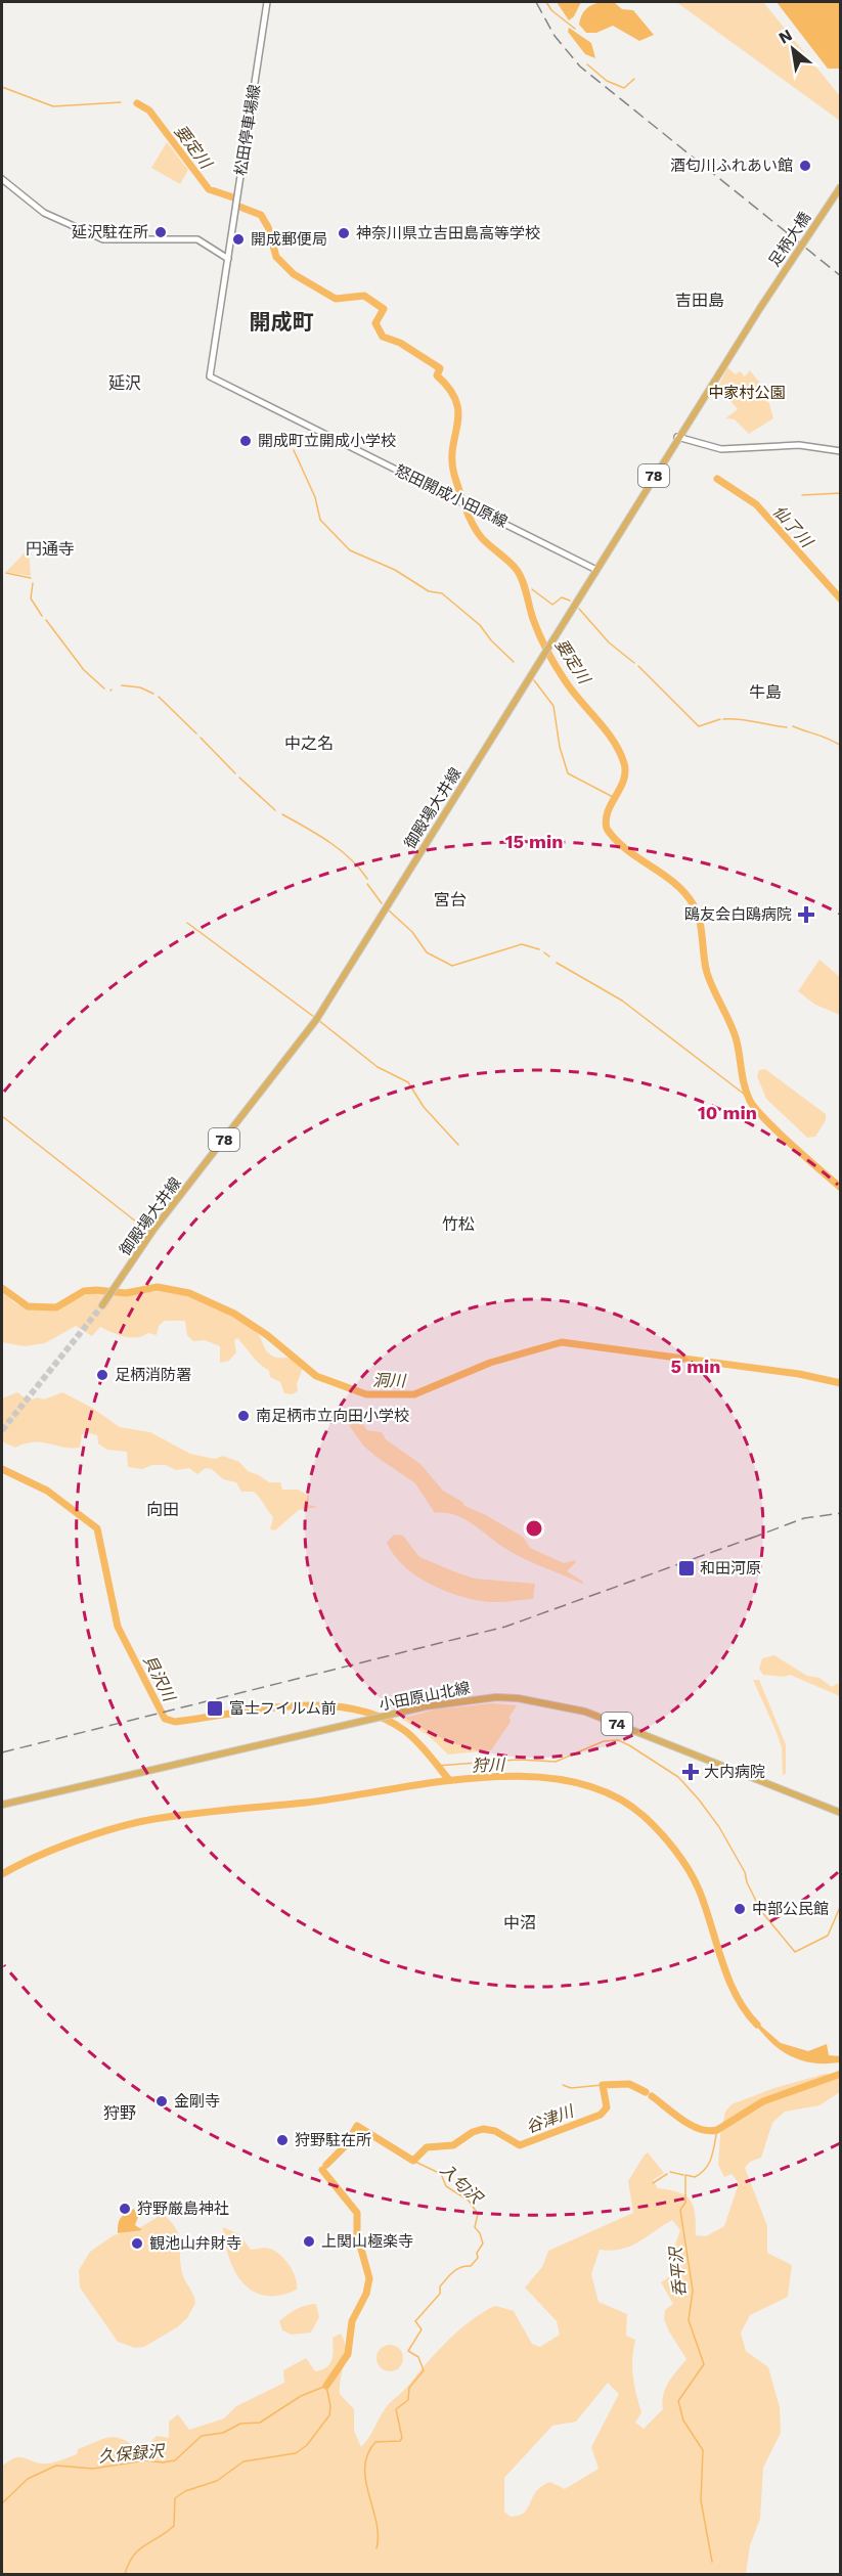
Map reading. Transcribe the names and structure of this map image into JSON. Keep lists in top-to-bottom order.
{
  "streets": {
    "main road": [
      "松田停車場線",
      "足柄大橋",
      "78",
      "怒田開成小田原線",
      "御殿場大井線",
      "小田原山北線",
      "74"
    ]
  },
  "crossings": [
    ["松田停車場線", "怒田開成小田原線"],
    ["足柄大橋", "御殿場大井線"],
    ["怒田開成小田原線", "御殿場大井線"]
  ],
  "districts": [
    "吉田島",
    "開成町",
    "延沢",
    "円通寺",
    "牛島",
    "中之名",
    "宮台",
    "竹松",
    "向田",
    "中沼",
    "狩野"
  ],
  "water": [
    "要定川",
    "仙了川",
    "洞川",
    "貝沢川",
    "狩川",
    "谷津川",
    "入匂沢",
    "呑平沢",
    "久保録沢"
  ],
  "parks": ["中家村公園"],
  "places": {
    "other": [
      "酒匂川ふれあい館",
      "延沢駐在所",
      "神奈川県立吉田島高等学校",
      "開成郵便局",
      "開成町立開成小学校",
      "足柄消防署",
      "南足柄市立向田小学校",
      "中部公民館",
      "金剛寺",
      "狩野駐在所",
      "狩野厳島神社",
      "上関山極楽寺",
      "観池山弁財寺"
    ],
    "health": ["鴎友会白鴎病院", "大内病院"],
    "transit": ["和田河原", "富士フイルム前"]
  },
  "north": "top left",
  "rings": ["15 min", "10 min", "5 min"]
}
